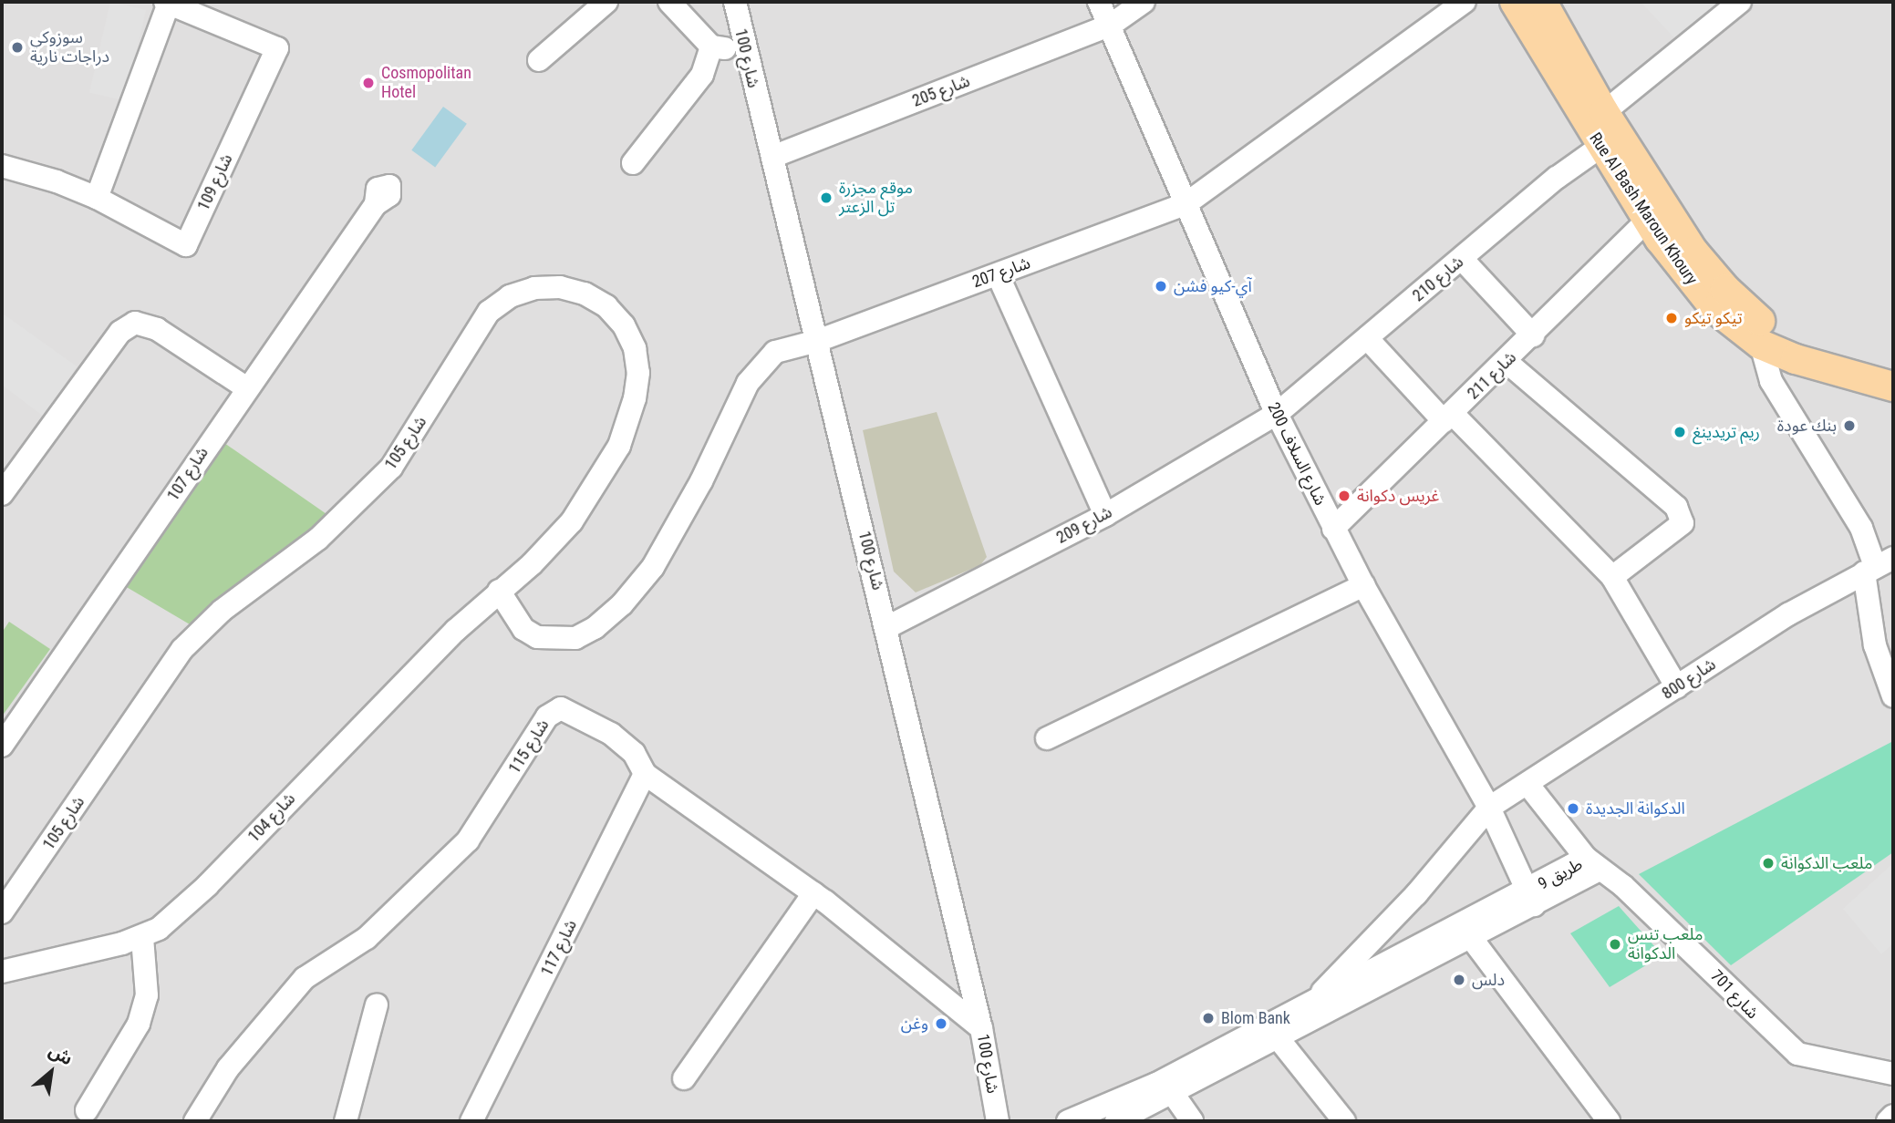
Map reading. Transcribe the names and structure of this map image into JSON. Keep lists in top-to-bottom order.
{
  "streets": {
    "main road": ["Rue Al Bash Maroun Khoury"],
    "street": [
      "شارع 100",
      "شارع 205",
      "شارع 109",
      "شارع 207",
      "شارع 210",
      "شارع 211",
      "شارع 105",
      "200 شارع السلاف",
      "شارع 107",
      "شارع 209",
      "800 شارع",
      "شارع 115",
      "شارع 104",
      "9 طريق",
      "شارع 117",
      "شارع 701"
    ]
  },
  "crossings": [
    ["شارع 100", "شارع 205"],
    ["شارع 100", "شارع 207"],
    ["شارع 100", "شارع 209"],
    ["شارع 100", "شارع 115"],
    ["شارع 205", "200 شارع السلاف"],
    ["Rue Al Bash Maroun Khoury", "شارع 210"],
    ["Rue Al Bash Maroun Khoury", "شارع 211"],
    ["شارع 207", "شارع 105"],
    ["شارع 207", "200 شارع السلاف"],
    ["شارع 207", "شارع 104"],
    ["شارع 210", "200 شارع السلاف"],
    ["شارع 210", "شارع 209"],
    ["شارع 211", "200 شارع السلاف"],
    ["شارع 105", "شارع 104"],
    ["200 شارع السلاف", "شارع 209"],
    ["200 شارع السلاف", "800 شارع"],
    ["200 شارع السلاف", "9 طريق"],
    ["800 شارع", "9 طريق"],
    ["800 شارع", "شارع 701"],
    ["شارع 115", "شارع 117"],
    ["9 طريق", "شارع 701"]
  ],
  "places": [
    "سوزوكي دراجات نارية",
    "Cosmopolitan Hotel",
    "موقع مجزرة تل الزعتر",
    "آي-كيو فشن",
    "تيكو تيكو",
    "بنك عودة",
    "ريم تريدينغ",
    "غريس دكوانة",
    "الدكوانة الجديدة",
    "ملعب الدكوانة",
    "ملعب تنس الدكوانة",
    "دلس",
    "Blom Bank",
    "وغن"
  ],
  "north": "top right"
}
